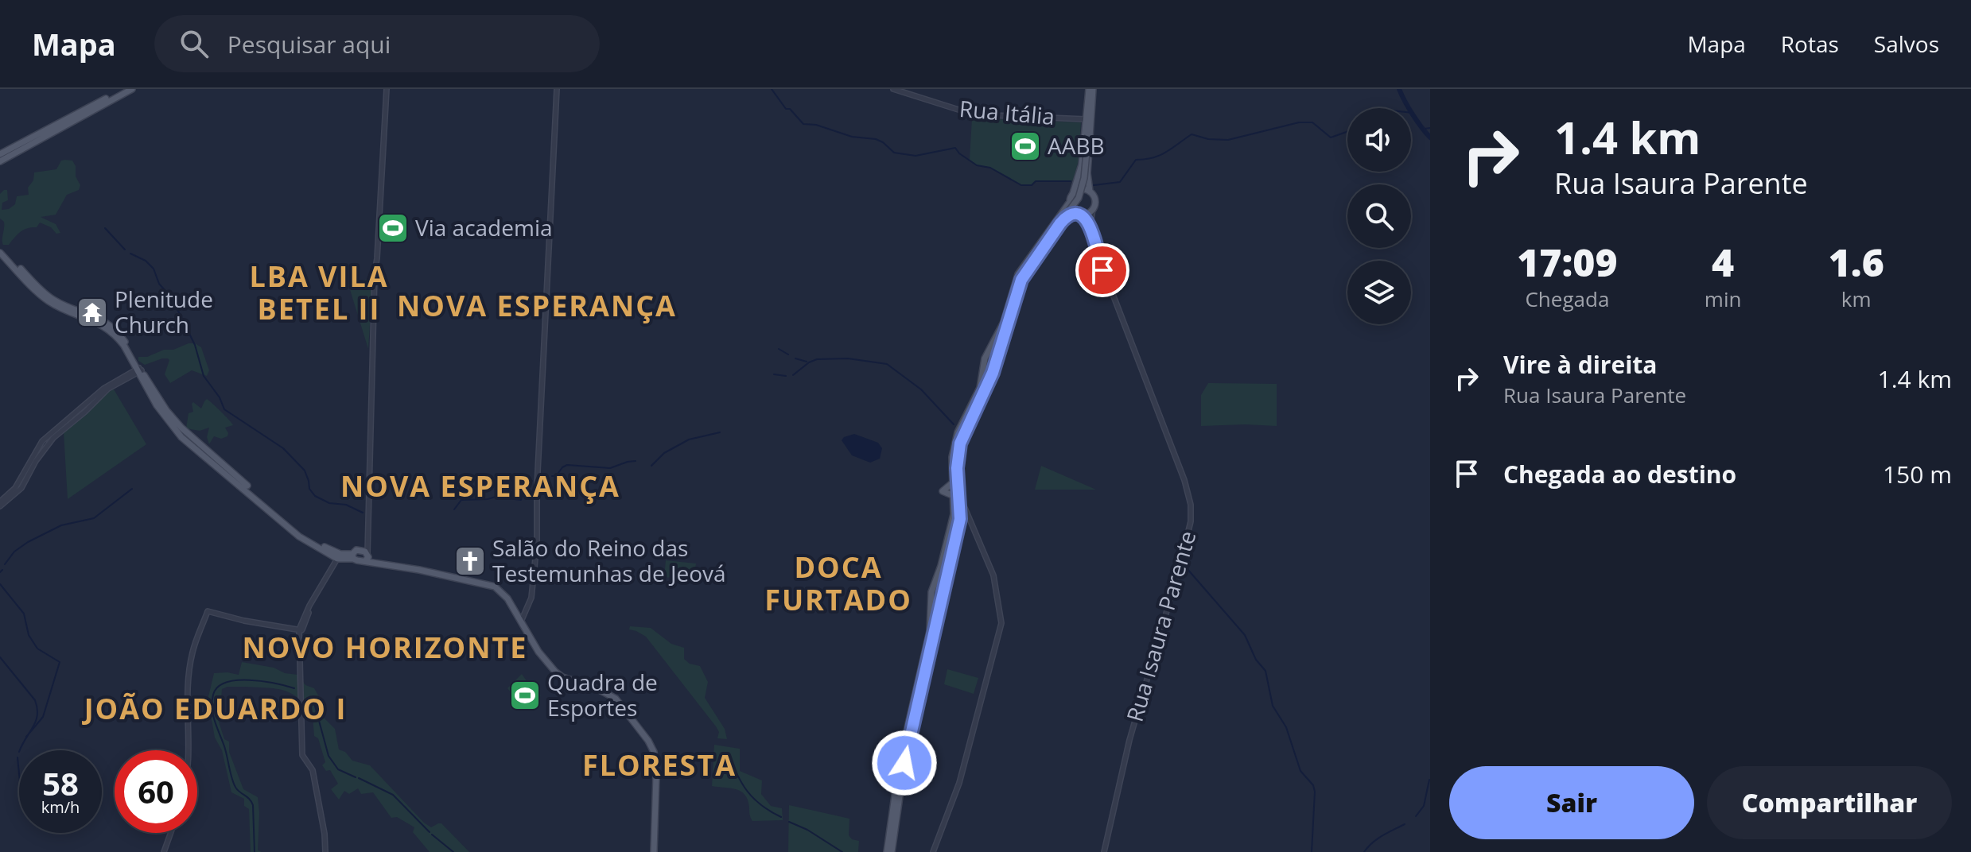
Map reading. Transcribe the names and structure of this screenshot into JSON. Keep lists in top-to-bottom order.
{
  "streets": {
    "street": ["Rua Itália", "Rua Isaura Parente"]
  },
  "districts": [
    "LBA VILA BETEL II",
    "NOVA ESPERANÇA",
    "NOVA ESPERANÇA",
    "DOCA FURTADO",
    "NOVO HORIZONTE",
    "JOÃO EDUARDO I",
    "FLORESTA"
  ],
  "places": {
    "sports": ["AABB", "Via academia", "Quadra de Esportes"],
    "temple": ["Plenitude Church"],
    "church": ["Salão do Reino das Testemunhas de Jeová"]
  },
  "page": {
    "header": "Mapa",
    "search": "Pesquisar aqui",
    "nav": ["Mapa", "Rotas", "Salvos"],
    "turn": ["1.4 km", "Rua Isaura Parente"],
    "eta": [
      "17:09",
      "Chegada",
      "4",
      "min",
      "1.6",
      "km"
    ],
    "list": [
      {
        "name": "Vire à direita",
        "note": "Rua Isaura Parente",
        "value": "1.4 km"
      },
      {
        "name": "Chegada ao destino",
        "value": "150 m"
      }
    ],
    "speed": "58 km/h",
    "limit": "60",
    "buttons": ["Sair", "Compartilhar"]
  }
}
